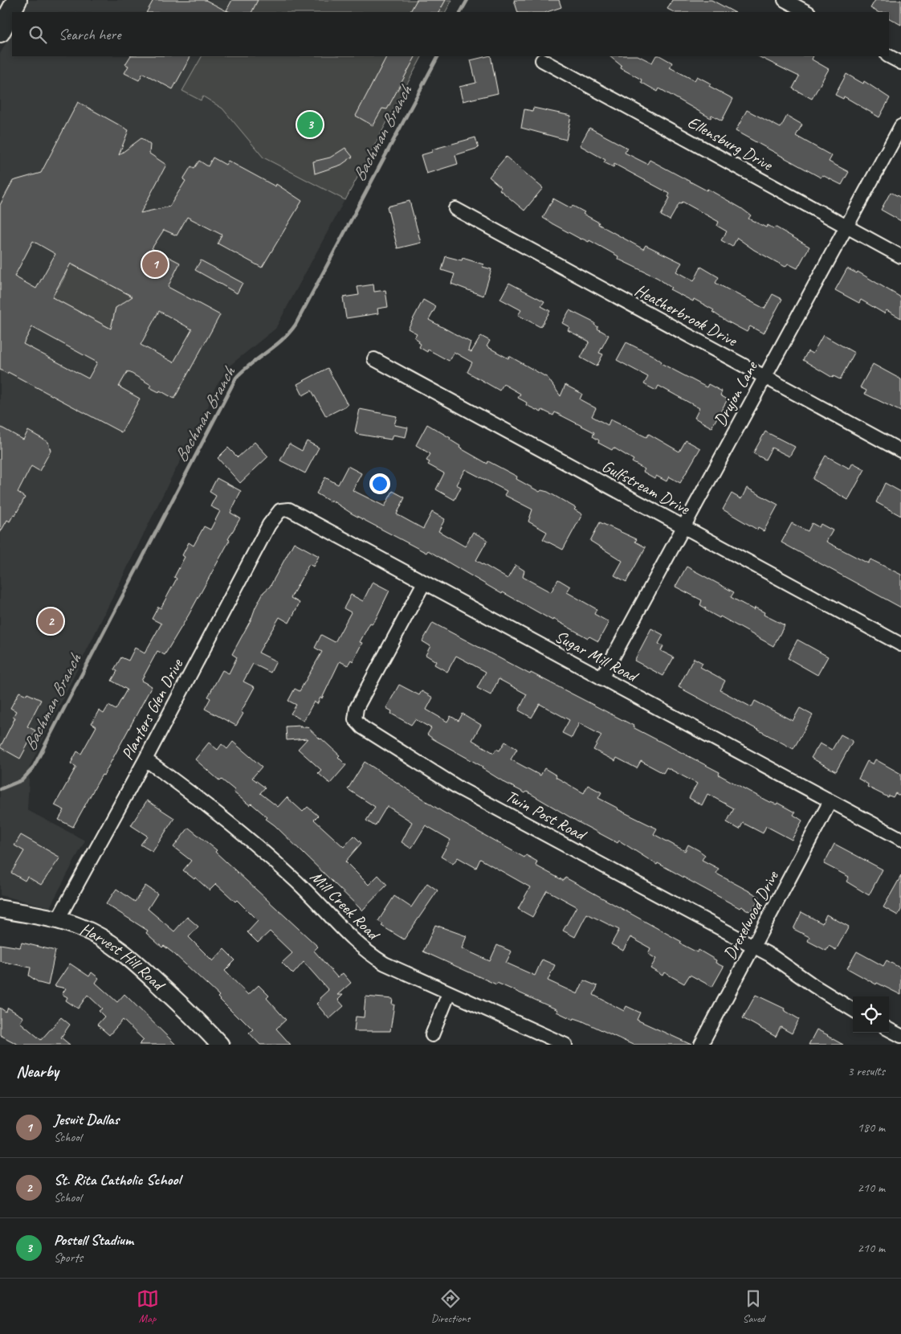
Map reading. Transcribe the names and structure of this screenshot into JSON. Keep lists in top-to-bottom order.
{
  "streets": {
    "street": [
      "Ellensburg Drive",
      "Heatherbrook Drive",
      "Drujon Lane",
      "Gulfstream Drive",
      "Sugar Mill Road",
      "Planters Glen Drive",
      "Twin Post Road",
      "Mill Creek Road",
      "Drexelwood Drive",
      "Harvest Hill Road"
    ]
  },
  "crossings": [
    ["Ellensburg Drive", "Drujon Lane"],
    ["Heatherbrook Drive", "Drujon Lane"],
    ["Drujon Lane", "Gulfstream Drive"],
    ["Drujon Lane", "Sugar Mill Road"],
    ["Sugar Mill Road", "Planters Glen Drive"],
    ["Sugar Mill Road", "Twin Post Road"],
    ["Sugar Mill Road", "Drexelwood Drive"],
    ["Planters Glen Drive", "Mill Creek Road"],
    ["Planters Glen Drive", "Harvest Hill Road"],
    ["Twin Post Road", "Drexelwood Drive"]
  ],
  "water": ["Bachman Branch"],
  "page": {
    "search": "Search here",
    "pins": ["3", "1", "2"],
    "heading": ["Nearby", "3 results"],
    "list": [
      {
        "mark": "1",
        "name": "Jesuit Dallas",
        "note": "School",
        "value": "180 m"
      },
      {
        "mark": "2",
        "name": "St. Rita Catholic School",
        "note": "School",
        "value": "210 m"
      },
      {
        "mark": "3",
        "name": "Postell Stadium",
        "note": "Sports",
        "value": "210 m"
      }
    ],
    "nav": ["Map", "Directions", "Saved"]
  }
}
